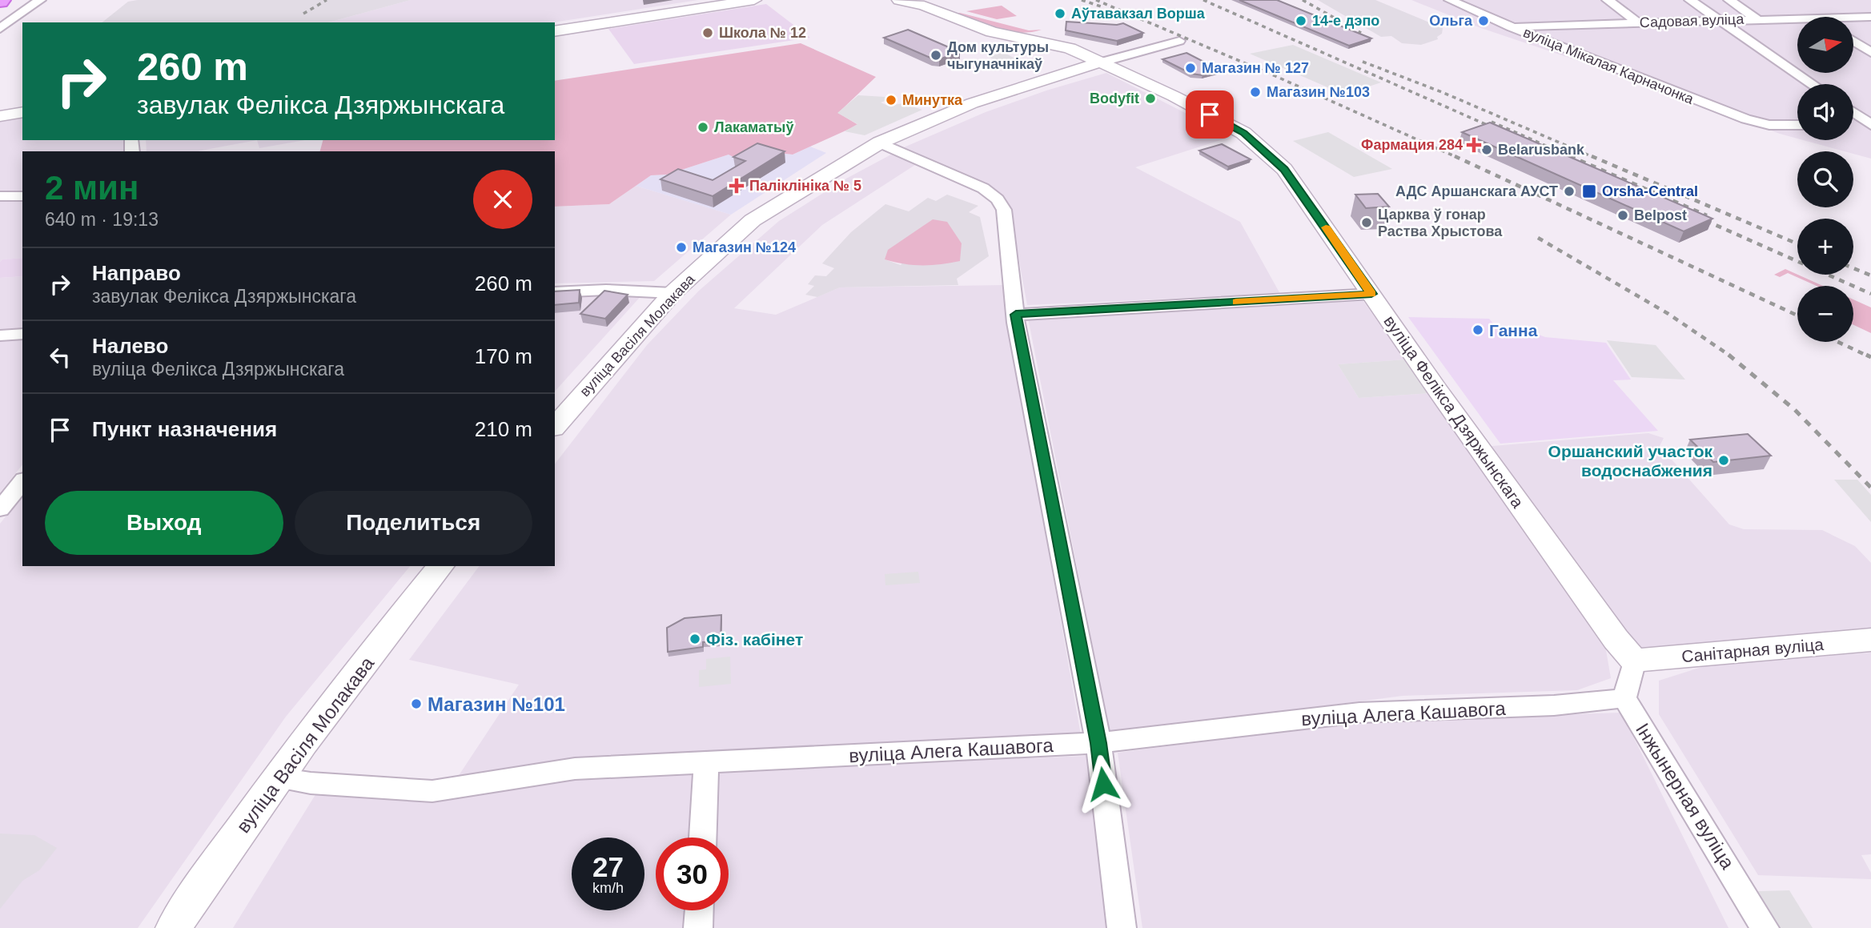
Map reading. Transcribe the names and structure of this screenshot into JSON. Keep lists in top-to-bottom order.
{
  "streets": {
    "street": [
      "Садовая вуліца",
      "вуліца Мікалая Карначонка",
      "вуліца Васіля Молакава",
      "вуліца Фелікса Дзяржынскага",
      "Санітарная вуліца",
      "вуліца Алега Кашавога",
      "Інжынерная вуліца"
    ]
  },
  "crossings": [
    ["Садовая вуліца", "вуліца Мікалая Карначонка"],
    ["вуліца Васіля Молакава", "вуліца Фелікса Дзяржынскага"],
    ["вуліца Васіля Молакава", "вуліца Алега Кашавога"],
    ["вуліца Фелікса Дзяржынскага", "Санітарная вуліца"],
    ["вуліца Алега Кашавога", "Інжынерная вуліца"]
  ],
  "places": {
    "other": [
      "Аўтавакзал Ворша",
      "14-е дэпо",
      "Ольга",
      "Школа № 12",
      "Дом культуры чыгуначнікаў",
      "Магазин № 127",
      "Магазин №103",
      "Bodyfit",
      "Минутка",
      "Лакаматыў",
      "Belarusbank",
      "АДС Аршанскага АУСТ",
      "Belpost",
      "Царква ў гонар Раства Хрыстова",
      "Магазин №124",
      "Ганна",
      "Оршанский участок водоснабжения",
      "Фіз. кабінет",
      "Магазин №101"
    ],
    "health": ["Фармация 284", "Паліклініка № 5"],
    "transit": ["Orsha-Central"]
  },
  "north": "right",
  "page": {
    "map_buttons": ["+", "−"],
    "turn": ["260 m", "завулак Фелікса Дзяржынскага"],
    "heading": ["2 мин", "640 m · 19:13"],
    "list": [
      {
        "name": "Направо",
        "note": "завулак Фелікса Дзяржынскага",
        "value": "260 m"
      },
      {
        "name": "Налево",
        "note": "вуліца Фелікса Дзяржынскага",
        "value": "170 m"
      },
      {
        "name": "Пункт назначения",
        "value": "210 m"
      }
    ],
    "buttons": ["Выход", "Поделиться"],
    "speed": "27 km/h",
    "limit": "30"
  }
}
